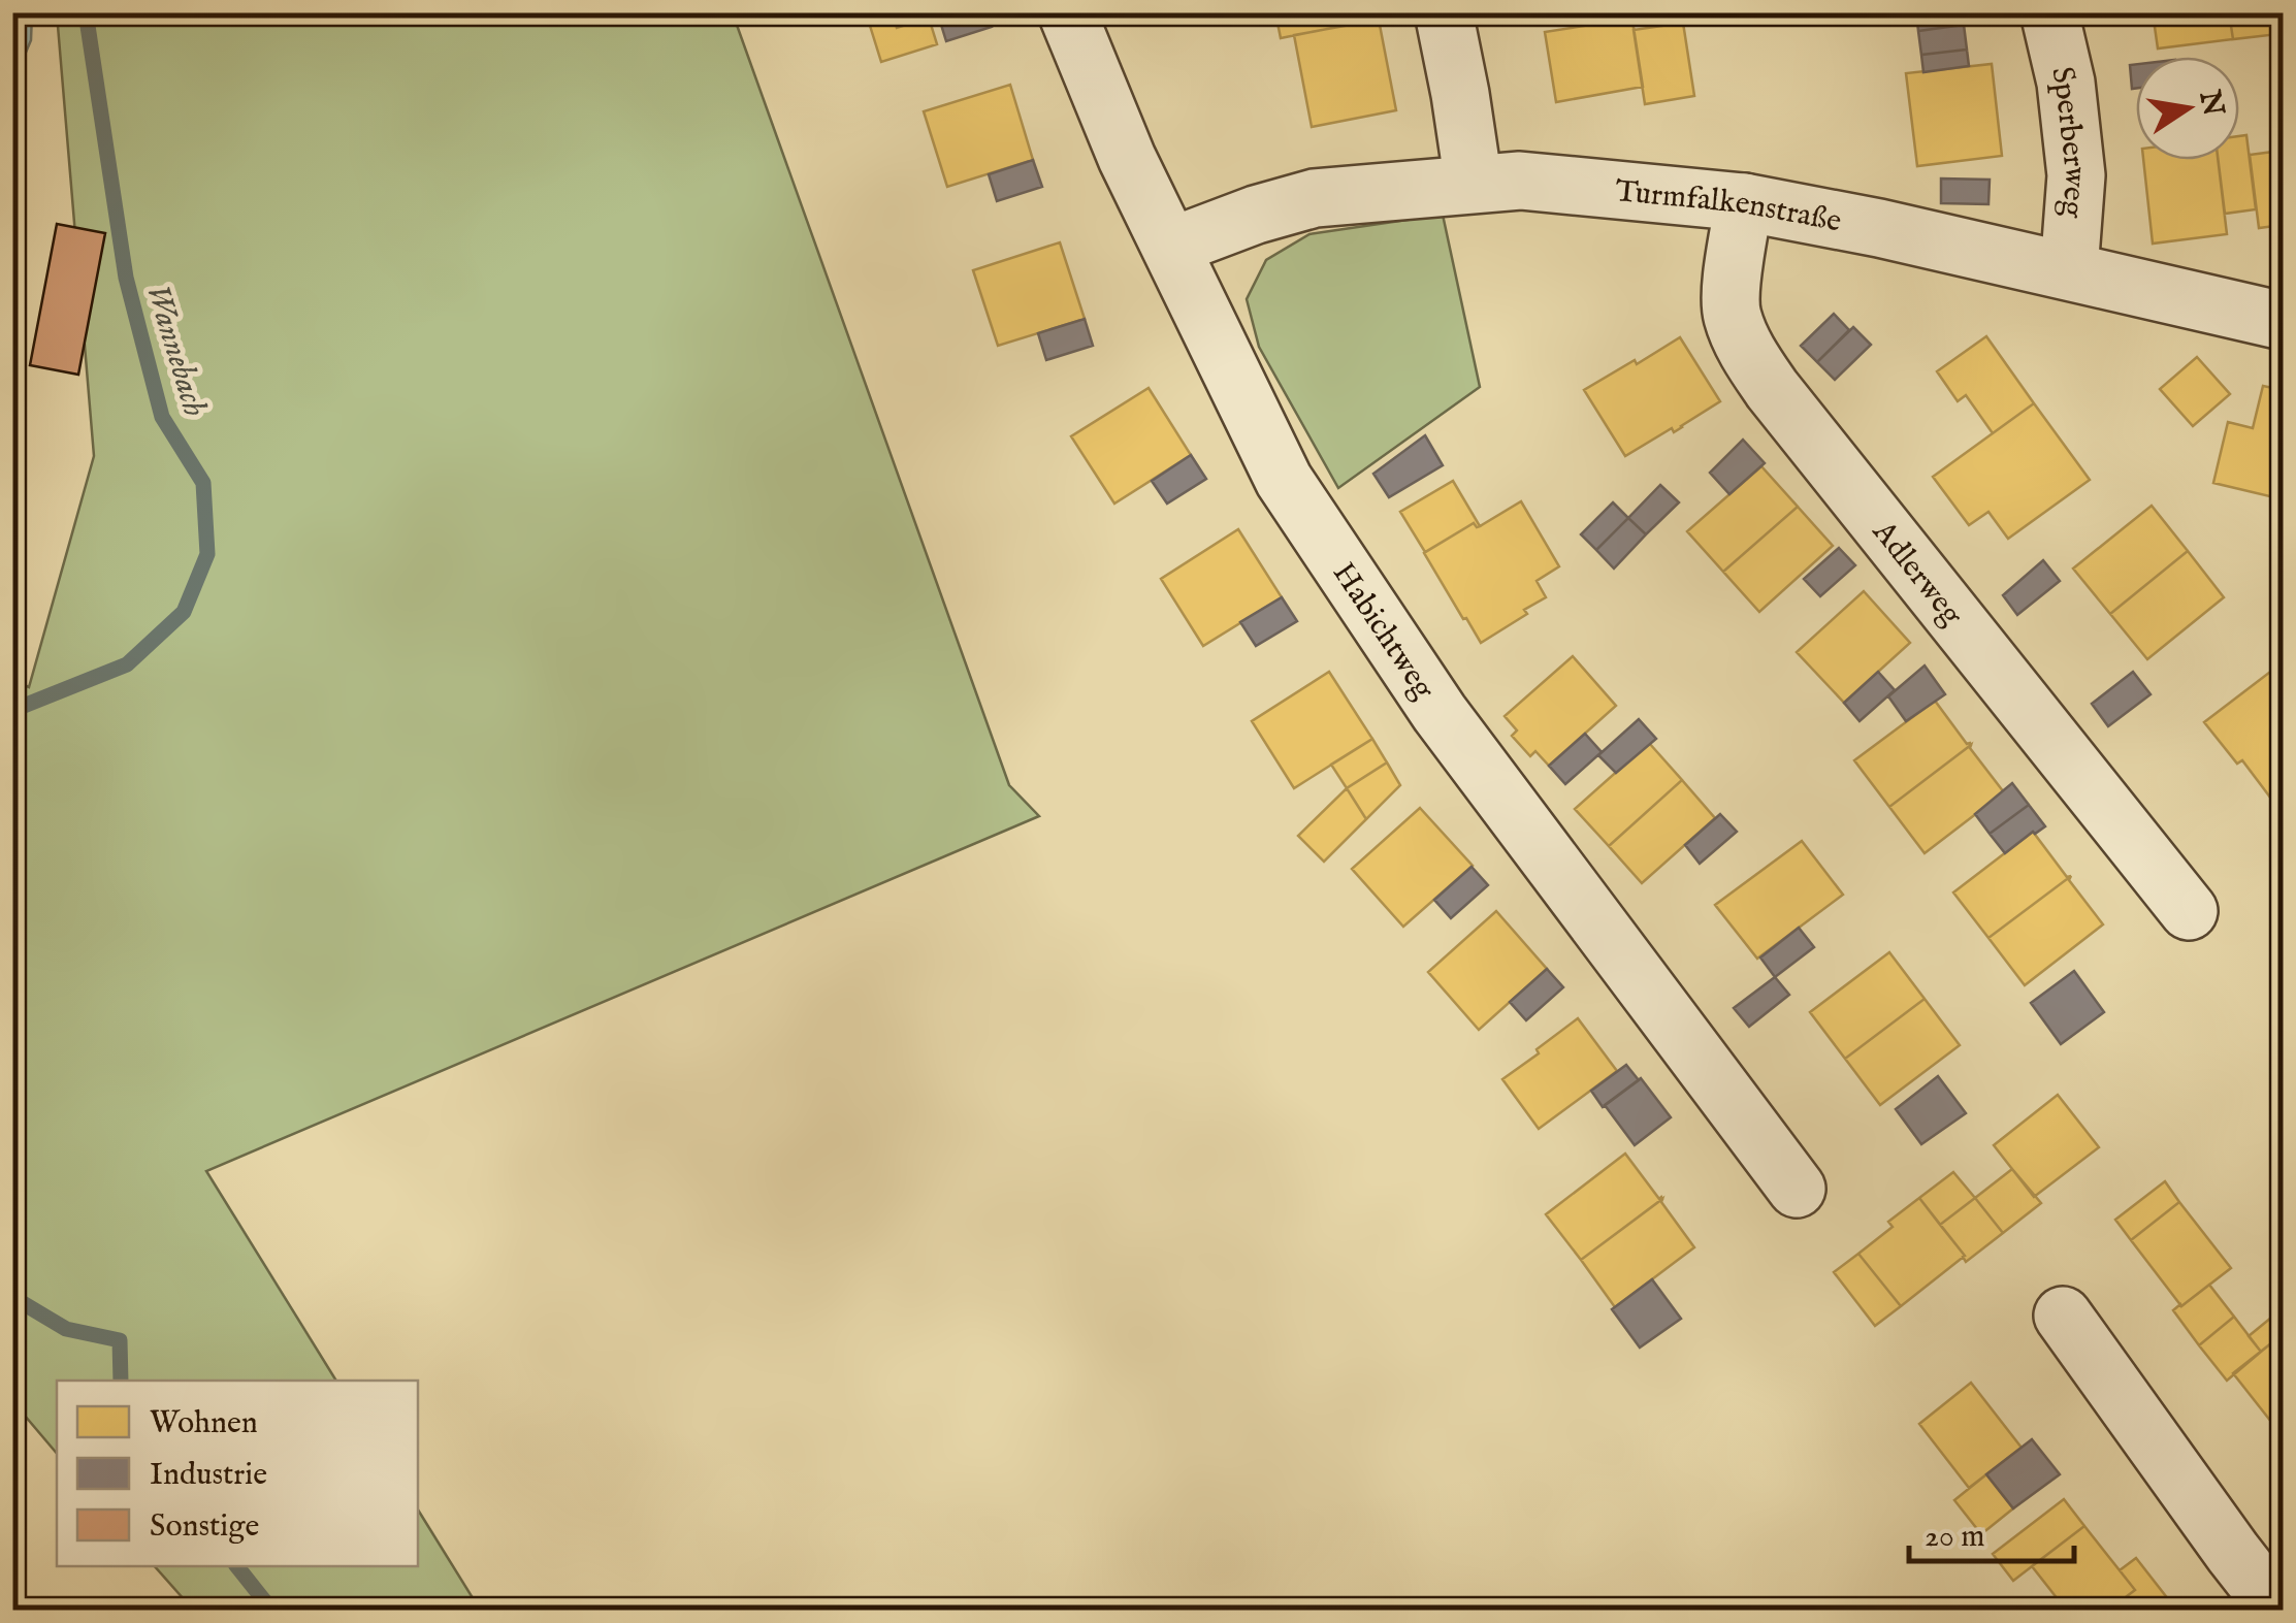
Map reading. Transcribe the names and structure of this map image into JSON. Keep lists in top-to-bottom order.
{
  "streets": {
    "street": [
      "Sperberweg",
      "Turmfalkenstraße",
      "Adlerweg",
      "Habichtweg"
    ]
  },
  "crossings": [
    ["Sperberweg", "Turmfalkenstraße"],
    ["Turmfalkenstraße", "Adlerweg"],
    ["Turmfalkenstraße", "Habichtweg"]
  ],
  "water": ["Wannebach"],
  "legend": ["Wohnen", "Industrie", "Sonstige"],
  "scale_bar": "20 m",
  "north": "right"
}
